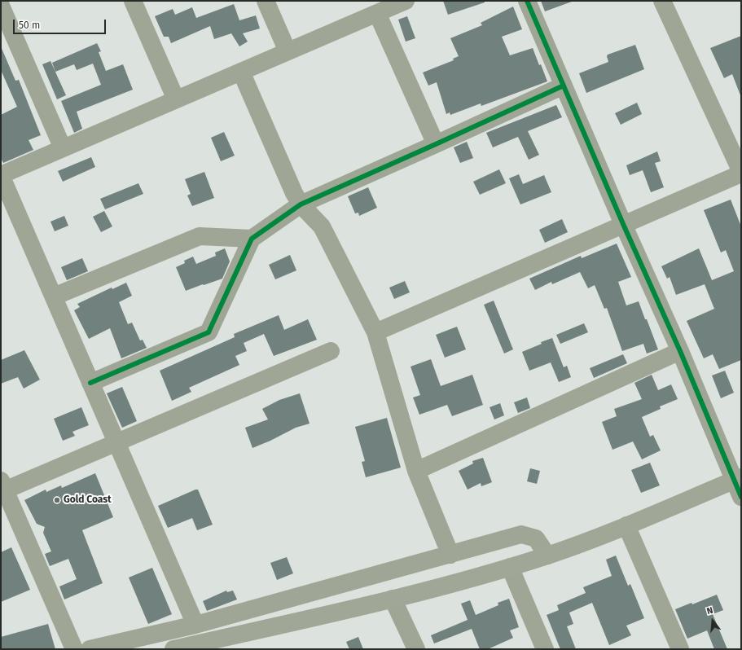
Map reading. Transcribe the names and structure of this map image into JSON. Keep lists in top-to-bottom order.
{
  "places": ["Gold Coast"],
  "scale_bar": "50 m",
  "north": "top"
}
